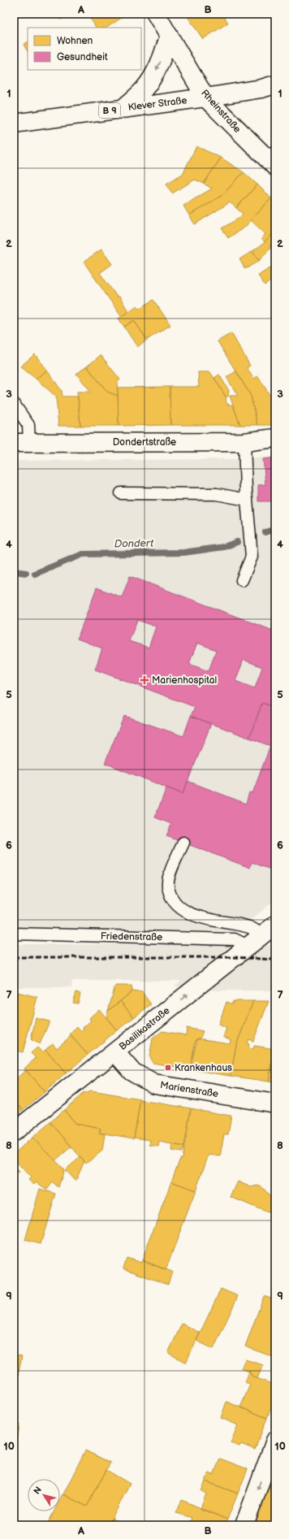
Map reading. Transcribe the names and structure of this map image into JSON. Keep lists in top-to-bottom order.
{
  "streets": {
    "street": [
      "Klever Straße",
      "B 9",
      "Rheinstraße",
      "Dondertstraße",
      "Basilikastraße",
      "Marienstraße"
    ],
    "lane": ["Friedenstraße"]
  },
  "crossings": [
    ["Klever Straße", "B 9"],
    ["Klever Straße", "Rheinstraße"],
    ["B 9", "Rheinstraße"],
    ["Friedenstraße", "Basilikastraße"],
    ["Basilikastraße", "Marienstraße"]
  ],
  "one_way": ["Basilikastraße"],
  "water": ["Dondert"],
  "places": {
    "health": ["Marienhospital"],
    "transit": ["Krankenhaus"]
  },
  "legend": ["Wohnen", "Gesundheit"],
  "north": "top left",
  "grid": {
    "columns": ["A", "B"],
    "rows": [
      "1",
      "2",
      "3",
      "4",
      "5",
      "6",
      "7",
      "8",
      "9",
      "10"
    ]
  }
}
